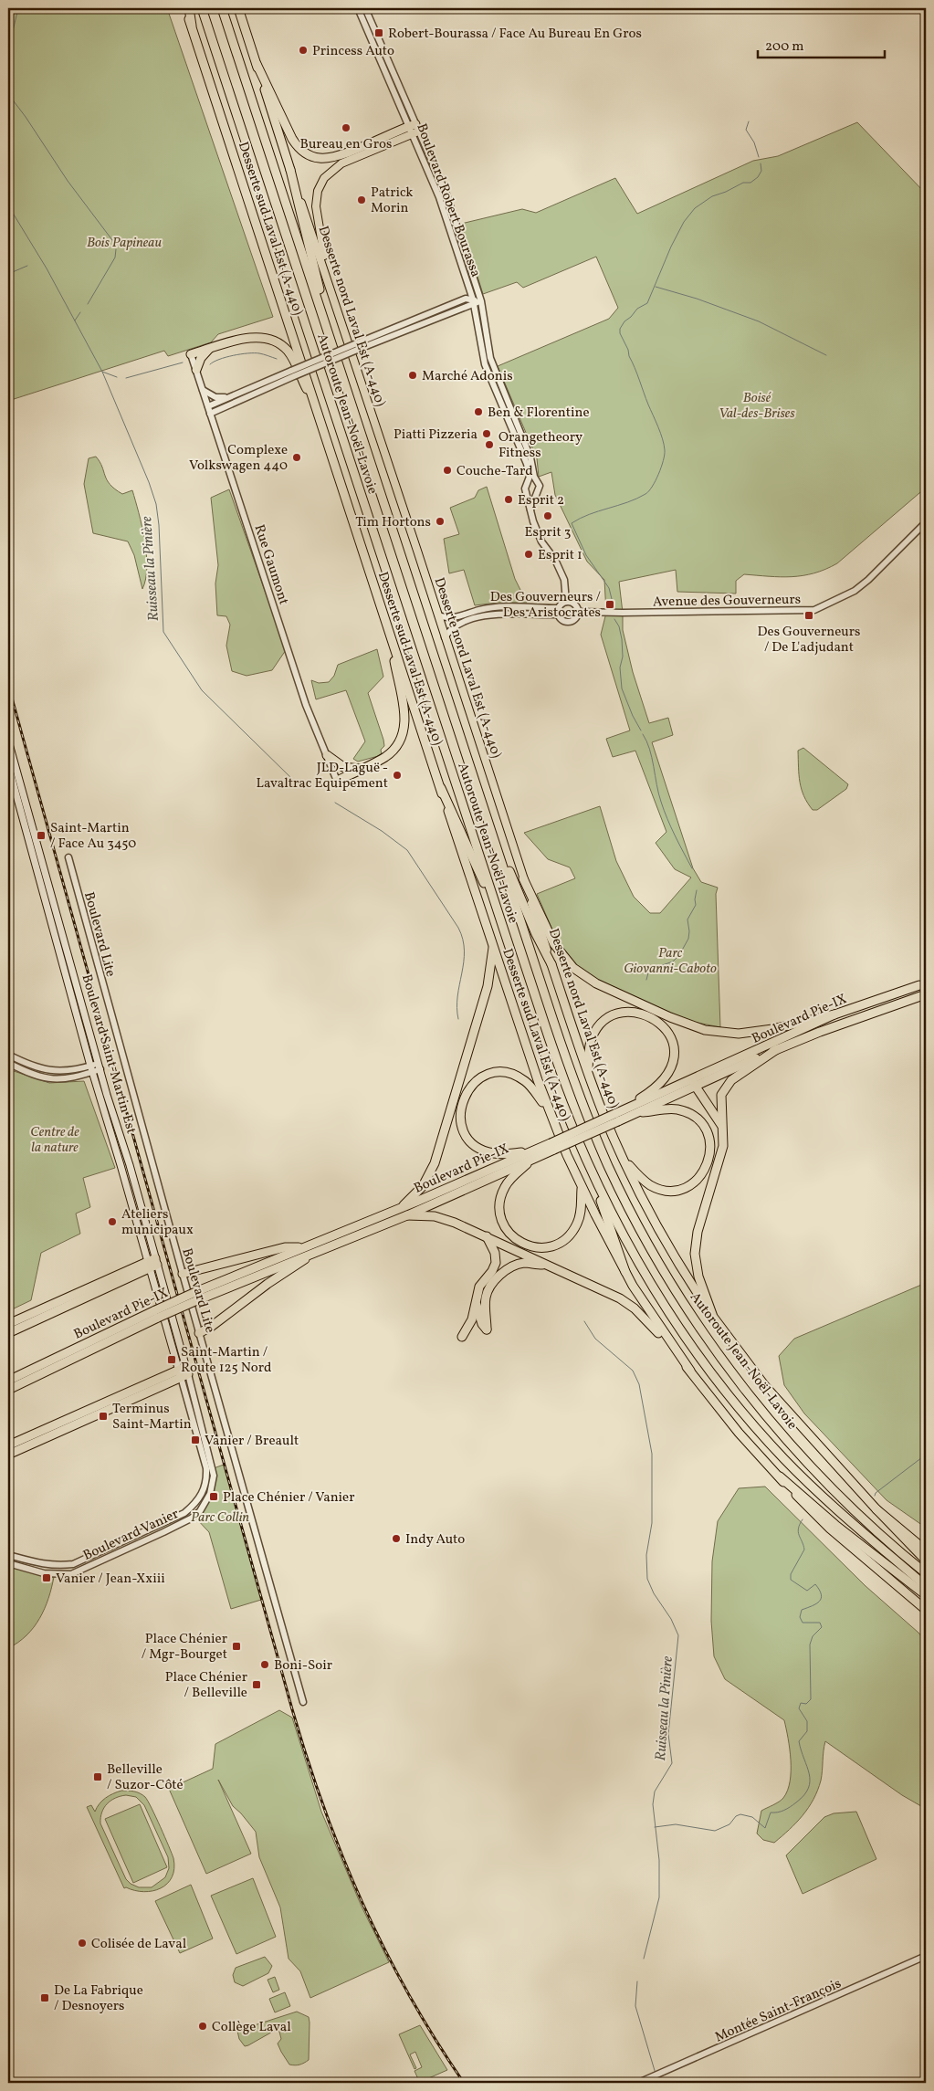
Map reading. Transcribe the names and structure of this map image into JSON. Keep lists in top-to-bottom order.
{
  "streets": {
    "highway": [
      "Desserte sud Laval Est (A-440)",
      "Desserte nord Laval Est (A-440)",
      "Autoroute Jean-Noël-Lavoie",
      "Boulevard Pie-IX"
    ],
    "main road": ["Boulevard Saint-Martin Est"],
    "street": [
      "Boulevard Robert Bourassa",
      "Rue Gaumont",
      "Avenue des Gouverneurs",
      "Boulevard Lite",
      "Boulevard Vanier",
      "Montée Saint-François"
    ]
  },
  "crossings": [
    ["Boulevard Saint-Martin Est", "Boulevard Vanier"]
  ],
  "water": ["Ruisseau la Pinière"],
  "parks": [
    "Bois Papineau",
    "Boisé Val-des-Brises",
    "Parc Giovanni-Caboto",
    "Centre de la nature",
    "Parc Collin"
  ],
  "places": {
    "transit": [
      "Robert-Bourassa / Face Au Bureau En Gros",
      "Des Gouverneurs / Des Aristocrates",
      "Des Gouverneurs / De L'adjudant",
      "Saint-Martin / Face Au 3450",
      "Saint-Martin / Route 125 Nord",
      "Terminus Saint-Martin",
      "Vanier / Breault",
      "Place Chénier / Vanier",
      "Vanier / Jean-Xxiii",
      "Place Chénier / Mgr-Bourget",
      "Place Chénier / Belleville",
      "Belleville / Suzor-Côté",
      "De La Fabrique / Desnoyers"
    ],
    "other": [
      "Princess Auto",
      "Bureau en Gros",
      "Patrick Morin",
      "Marché Adonis",
      "Ben & Florentine",
      "Piatti Pizzeria",
      "Orangetheory Fitness",
      "Complexe Volkswagen 440",
      "Couche-Tard",
      "Esprit 2",
      "Esprit 3",
      "Tim Hortons",
      "Esprit 1",
      "JLD-Laguë - Lavaltrac Equipement",
      "Ateliers municipaux",
      "Indy Auto",
      "Boni-Soir",
      "Colisée de Laval",
      "Collège Laval"
    ]
  },
  "scale_bar": "200 m"
}
